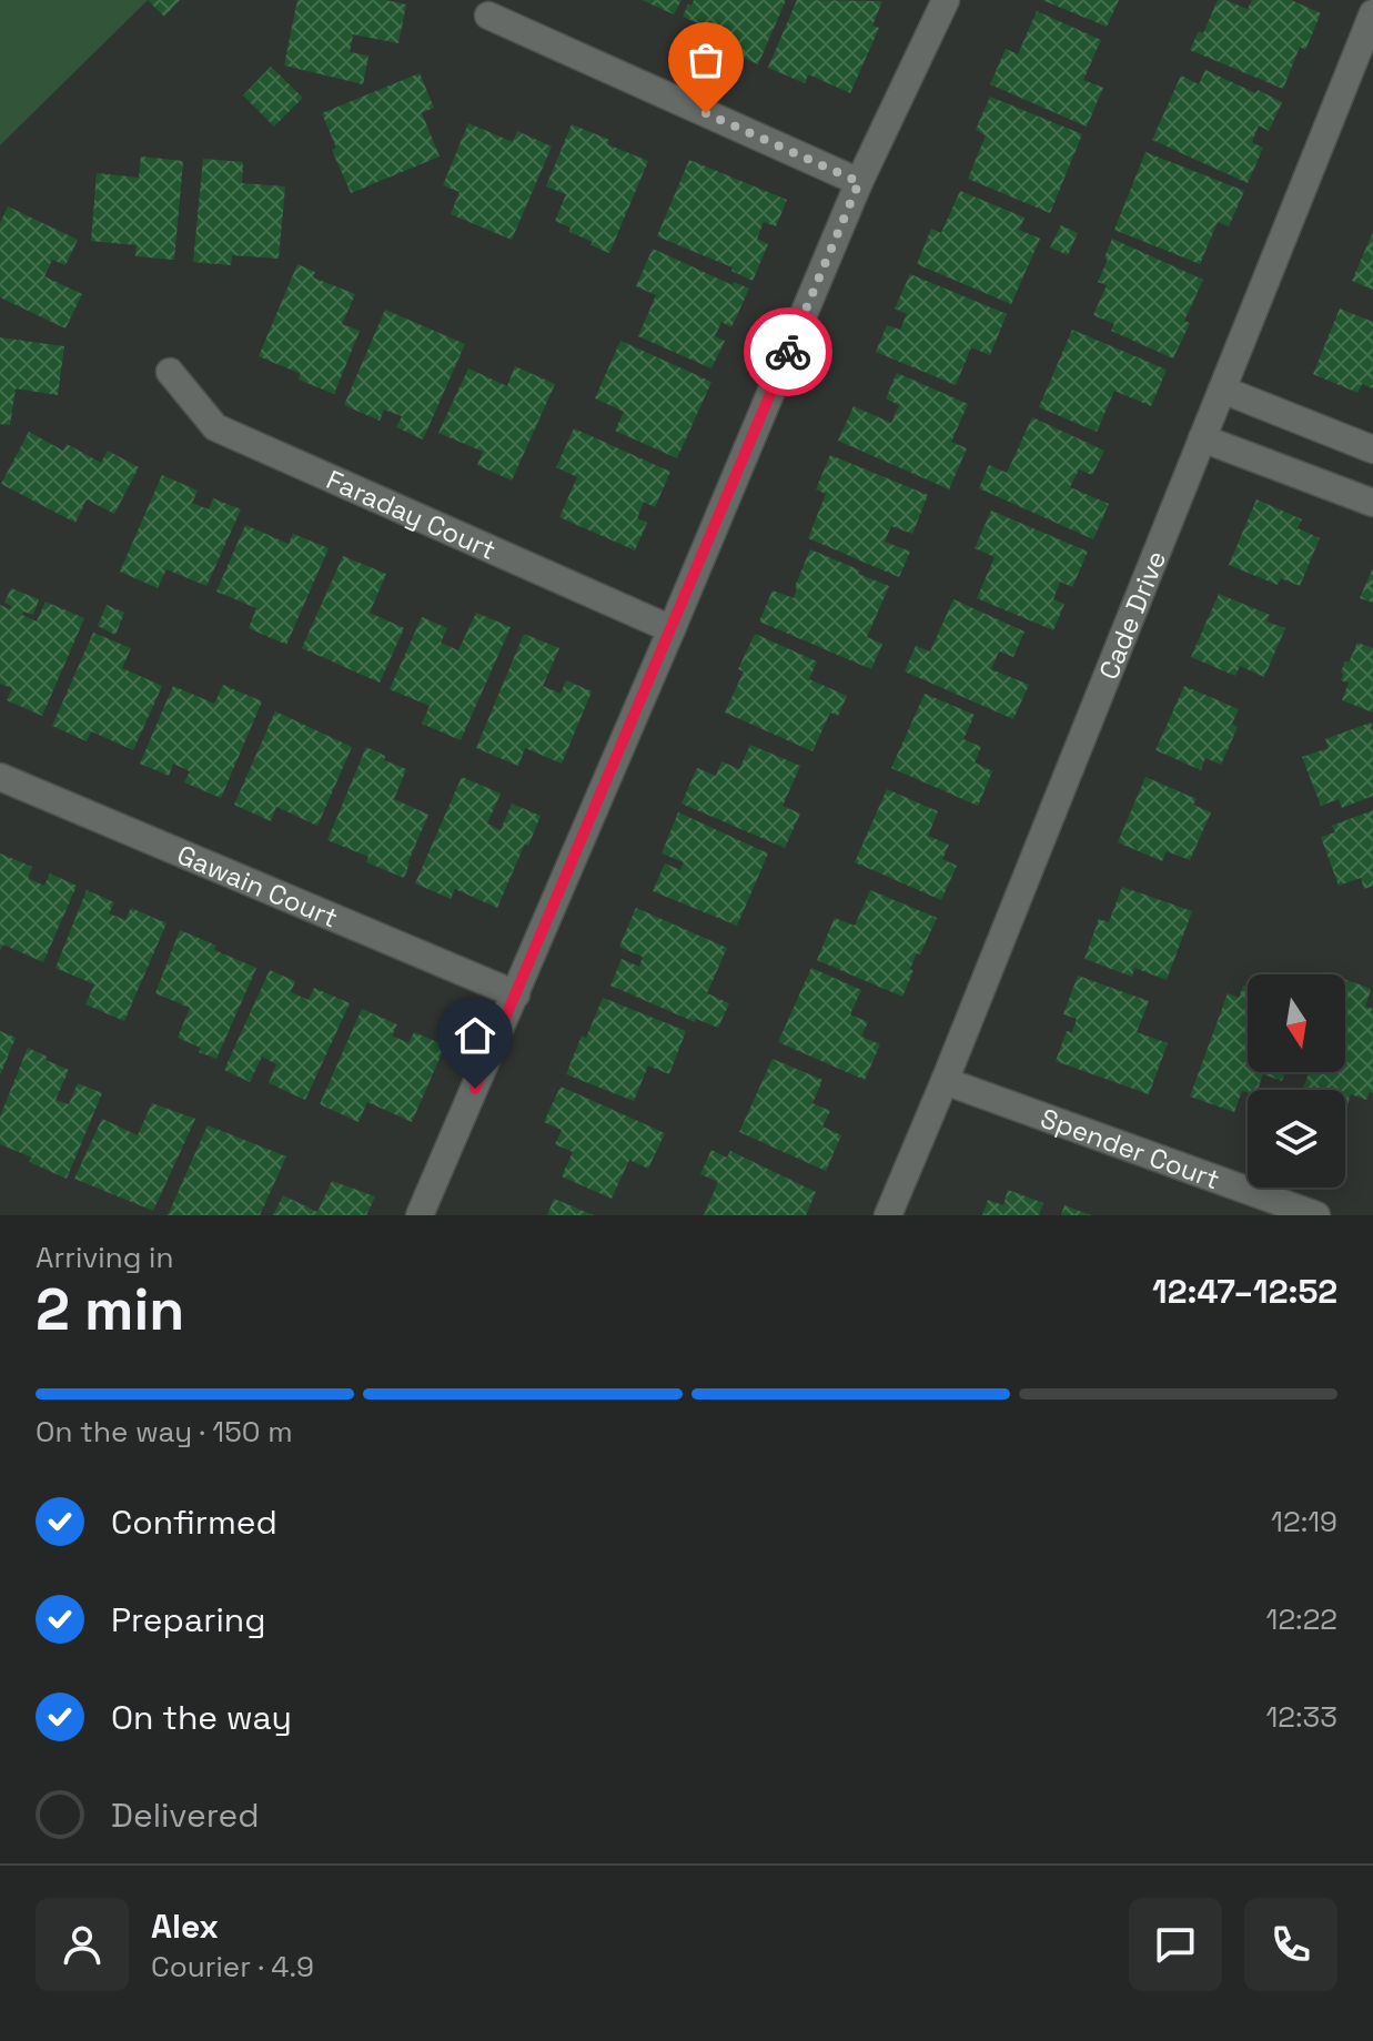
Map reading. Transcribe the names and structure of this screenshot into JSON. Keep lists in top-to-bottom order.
{
  "streets": {
    "street": [
      "Faraday Court",
      "Cade Drive",
      "Gawain Court",
      "Spender Court"
    ]
  },
  "crossings": [
    ["Cade Drive", "Spender Court"]
  ],
  "north": "bottom",
  "page": {
    "heading": ["2 min", "Arriving in", "12:47–12:52"],
    "panel": ["Alex", "Courier · 4.9"],
    "bar": "On the way · 150 m",
    "list": [
      ["Confirmed", "12:19"],
      ["Preparing", "12:22"],
      ["On the way", "12:33"],
      "Delivered"
    ]
  }
}
